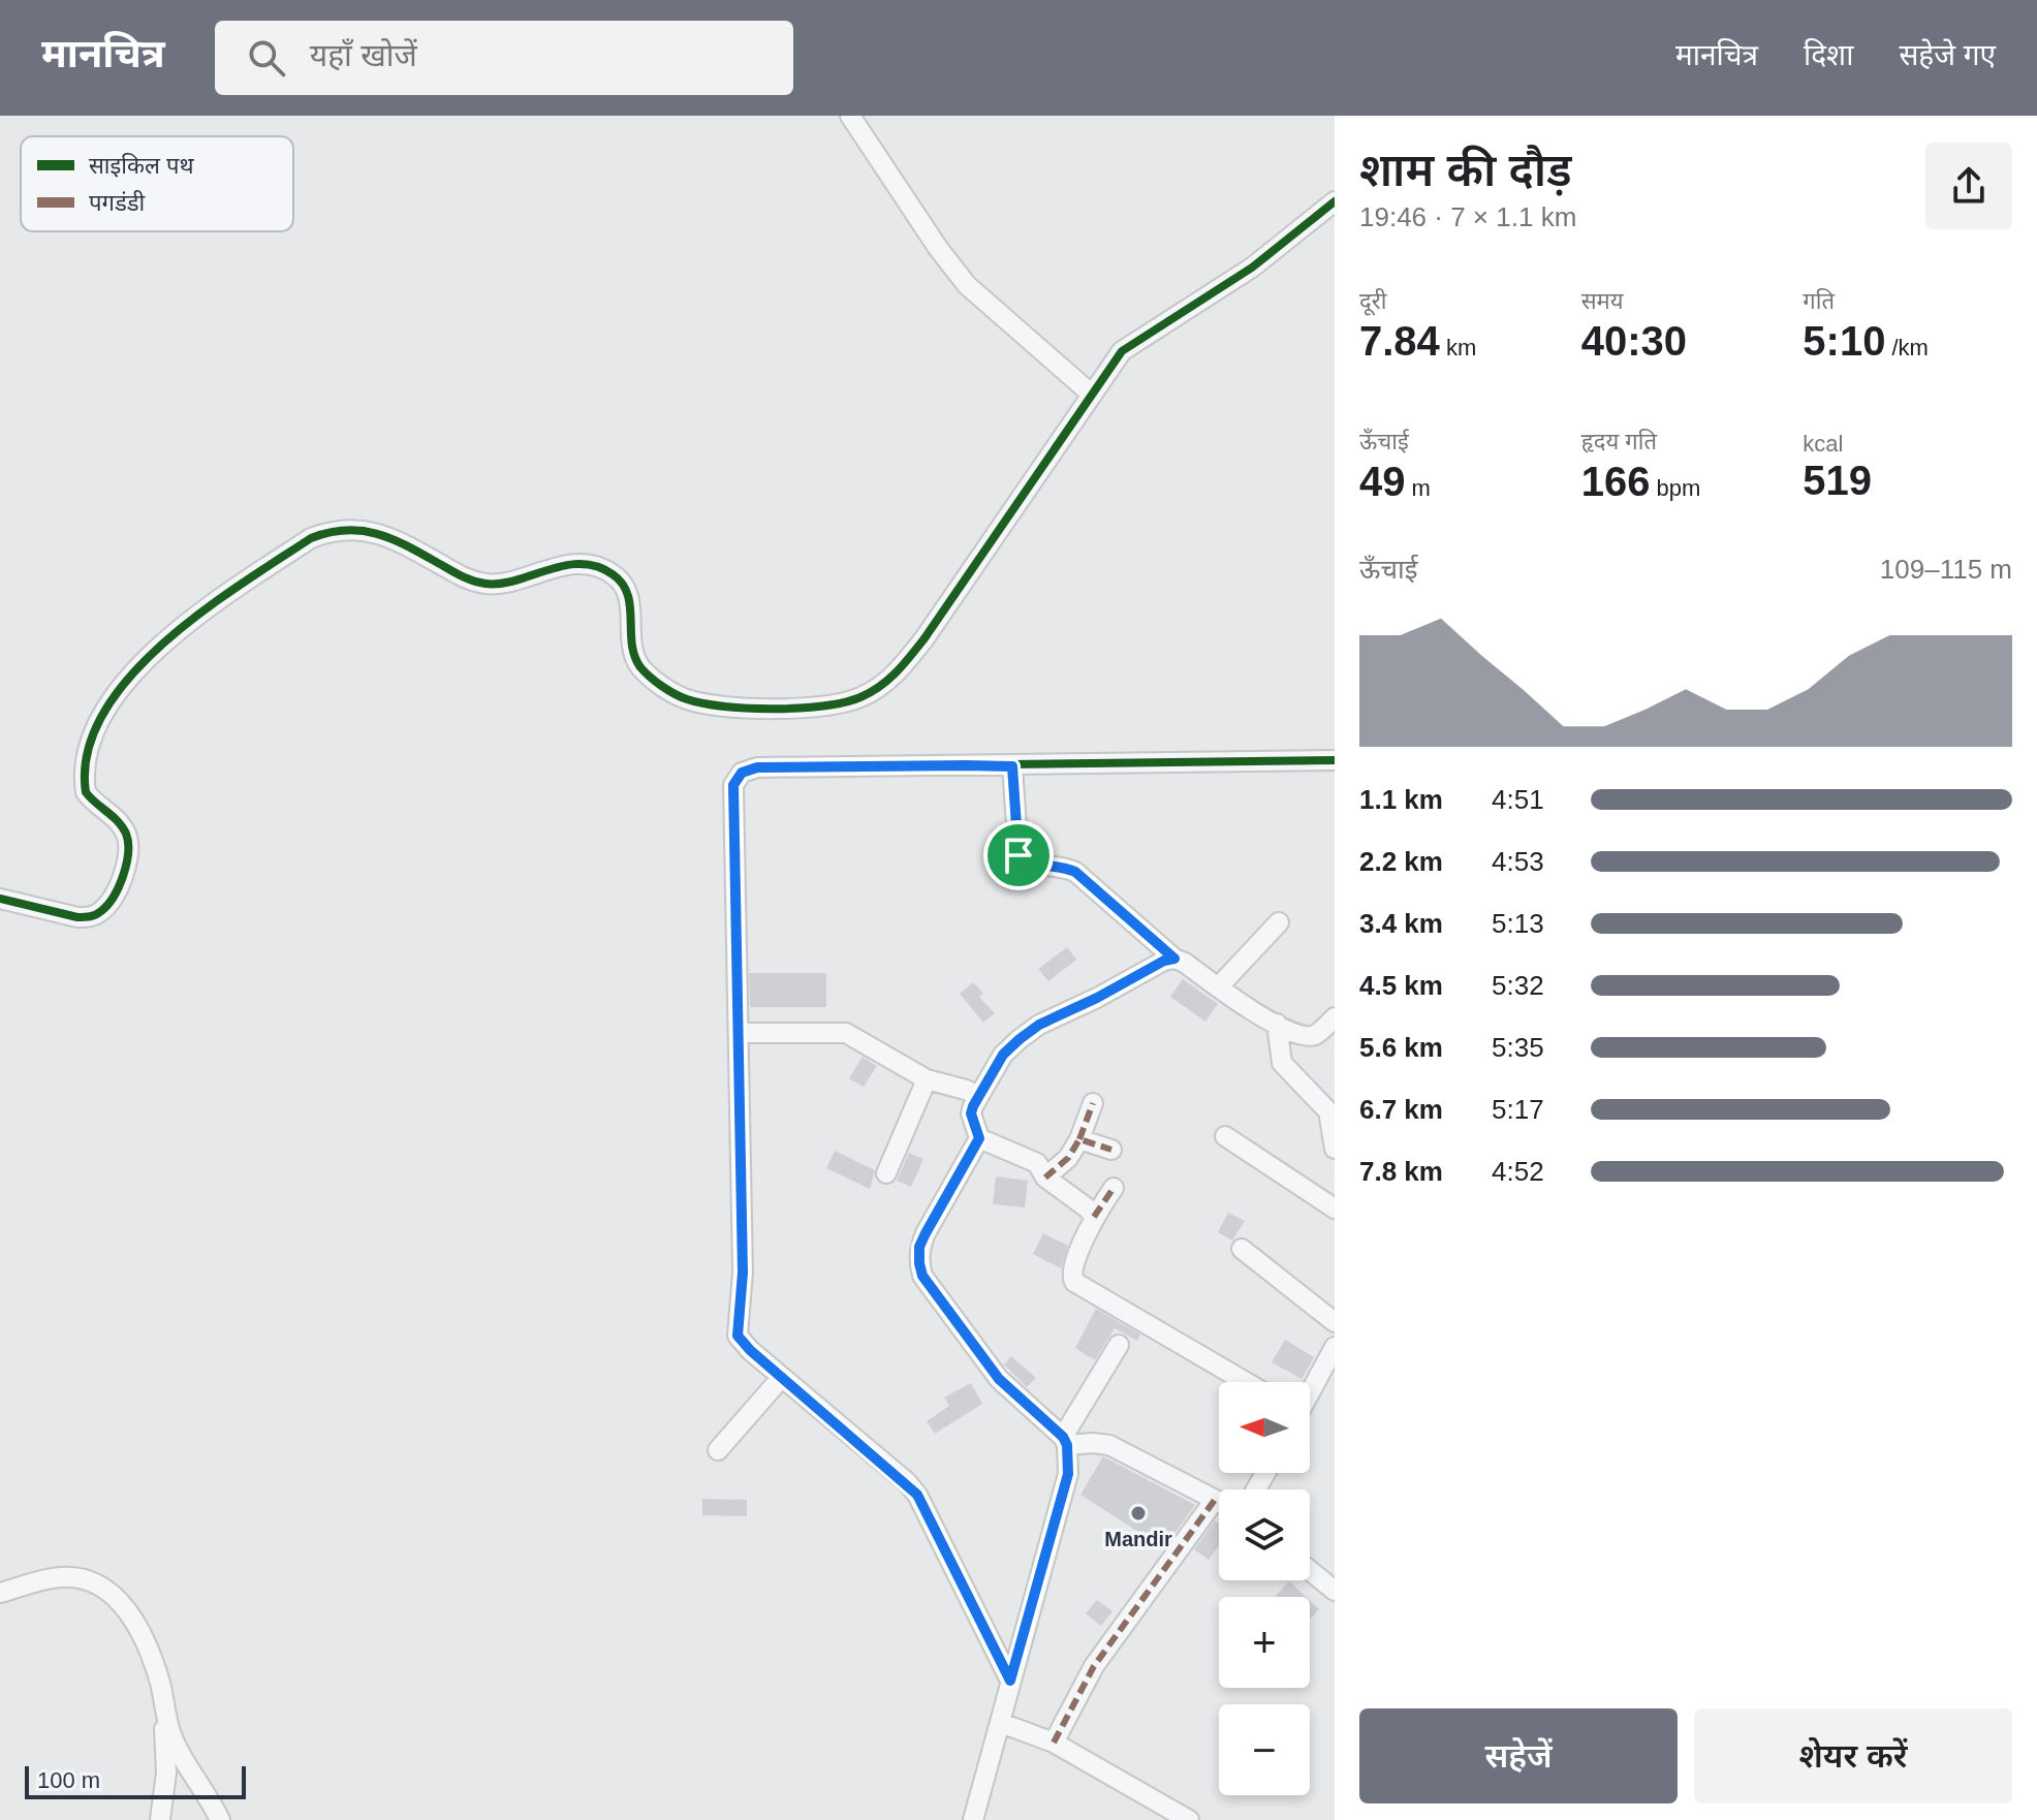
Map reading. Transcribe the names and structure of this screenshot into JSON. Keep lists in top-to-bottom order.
{
  "places": ["Mandir"],
  "legend": ["साइकिल पथ", "पगडंडी"],
  "scale_bar": "100 m",
  "north": "left",
  "page": {
    "header": "मानचित्र",
    "search": "यहाँ खोजें",
    "nav": ["मानचित्र", "दिशा", "सहेजे गए"],
    "heading": ["शाम की दौड़", "19:46 · 7 × 1.1 km"],
    "stats": [
      ["दूरी", "7.84 km"],
      ["समय", "40:30"],
      ["गति", "5:10 /km"],
      ["ऊँचाई", "49 m"],
      ["हृदय गति", "166 bpm"],
      ["kcal", "519"]
    ],
    "chart": ["ऊँचाई", "109–115 m"],
    "list": [
      {
        "name": "1.1 km",
        "note": "4:51"
      },
      {
        "name": "2.2 km",
        "note": "4:53"
      },
      {
        "name": "3.4 km",
        "note": "5:13"
      },
      {
        "name": "4.5 km",
        "note": "5:32"
      },
      {
        "name": "5.6 km",
        "note": "5:35"
      },
      {
        "name": "6.7 km",
        "note": "5:17"
      },
      {
        "name": "7.8 km",
        "note": "4:52"
      }
    ],
    "map_buttons": ["+", "−"],
    "buttons": ["सहेजें", "शेयर करें"],
    "scale": "100 m"
  }
}
